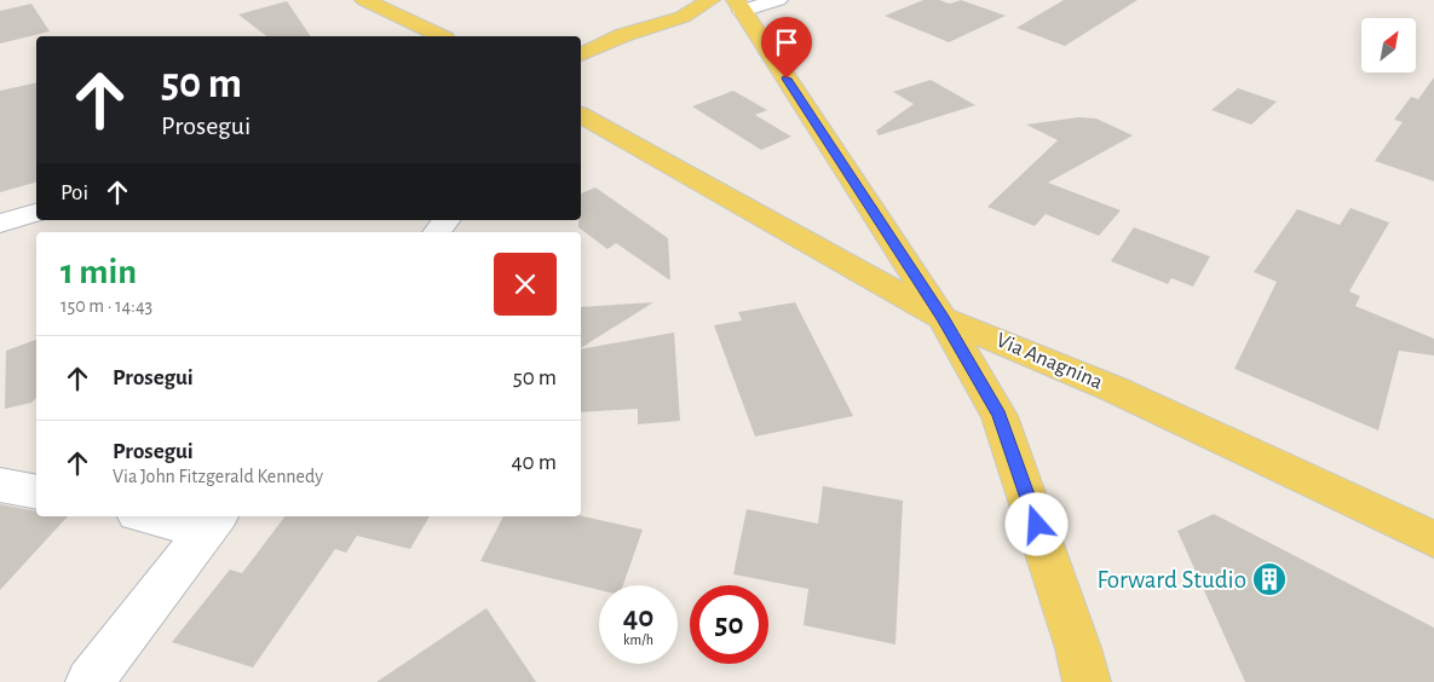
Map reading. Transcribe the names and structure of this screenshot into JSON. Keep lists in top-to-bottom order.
{
  "streets": {
    "main road": ["Via Anagnina"]
  },
  "places": {
    "building": ["Forward Studio"]
  },
  "north": "top right",
  "page": {
    "turn": ["50 m", "Prosegui"],
    "then": "Poi",
    "heading": ["1 min", "150 m · 14:43"],
    "list": [
      {
        "name": "Prosegui",
        "value": "50 m"
      },
      {
        "name": "Prosegui",
        "note": "Via John Fitzgerald Kennedy",
        "value": "40 m"
      }
    ],
    "speed": "40 km/h",
    "limit": "50"
  }
}
